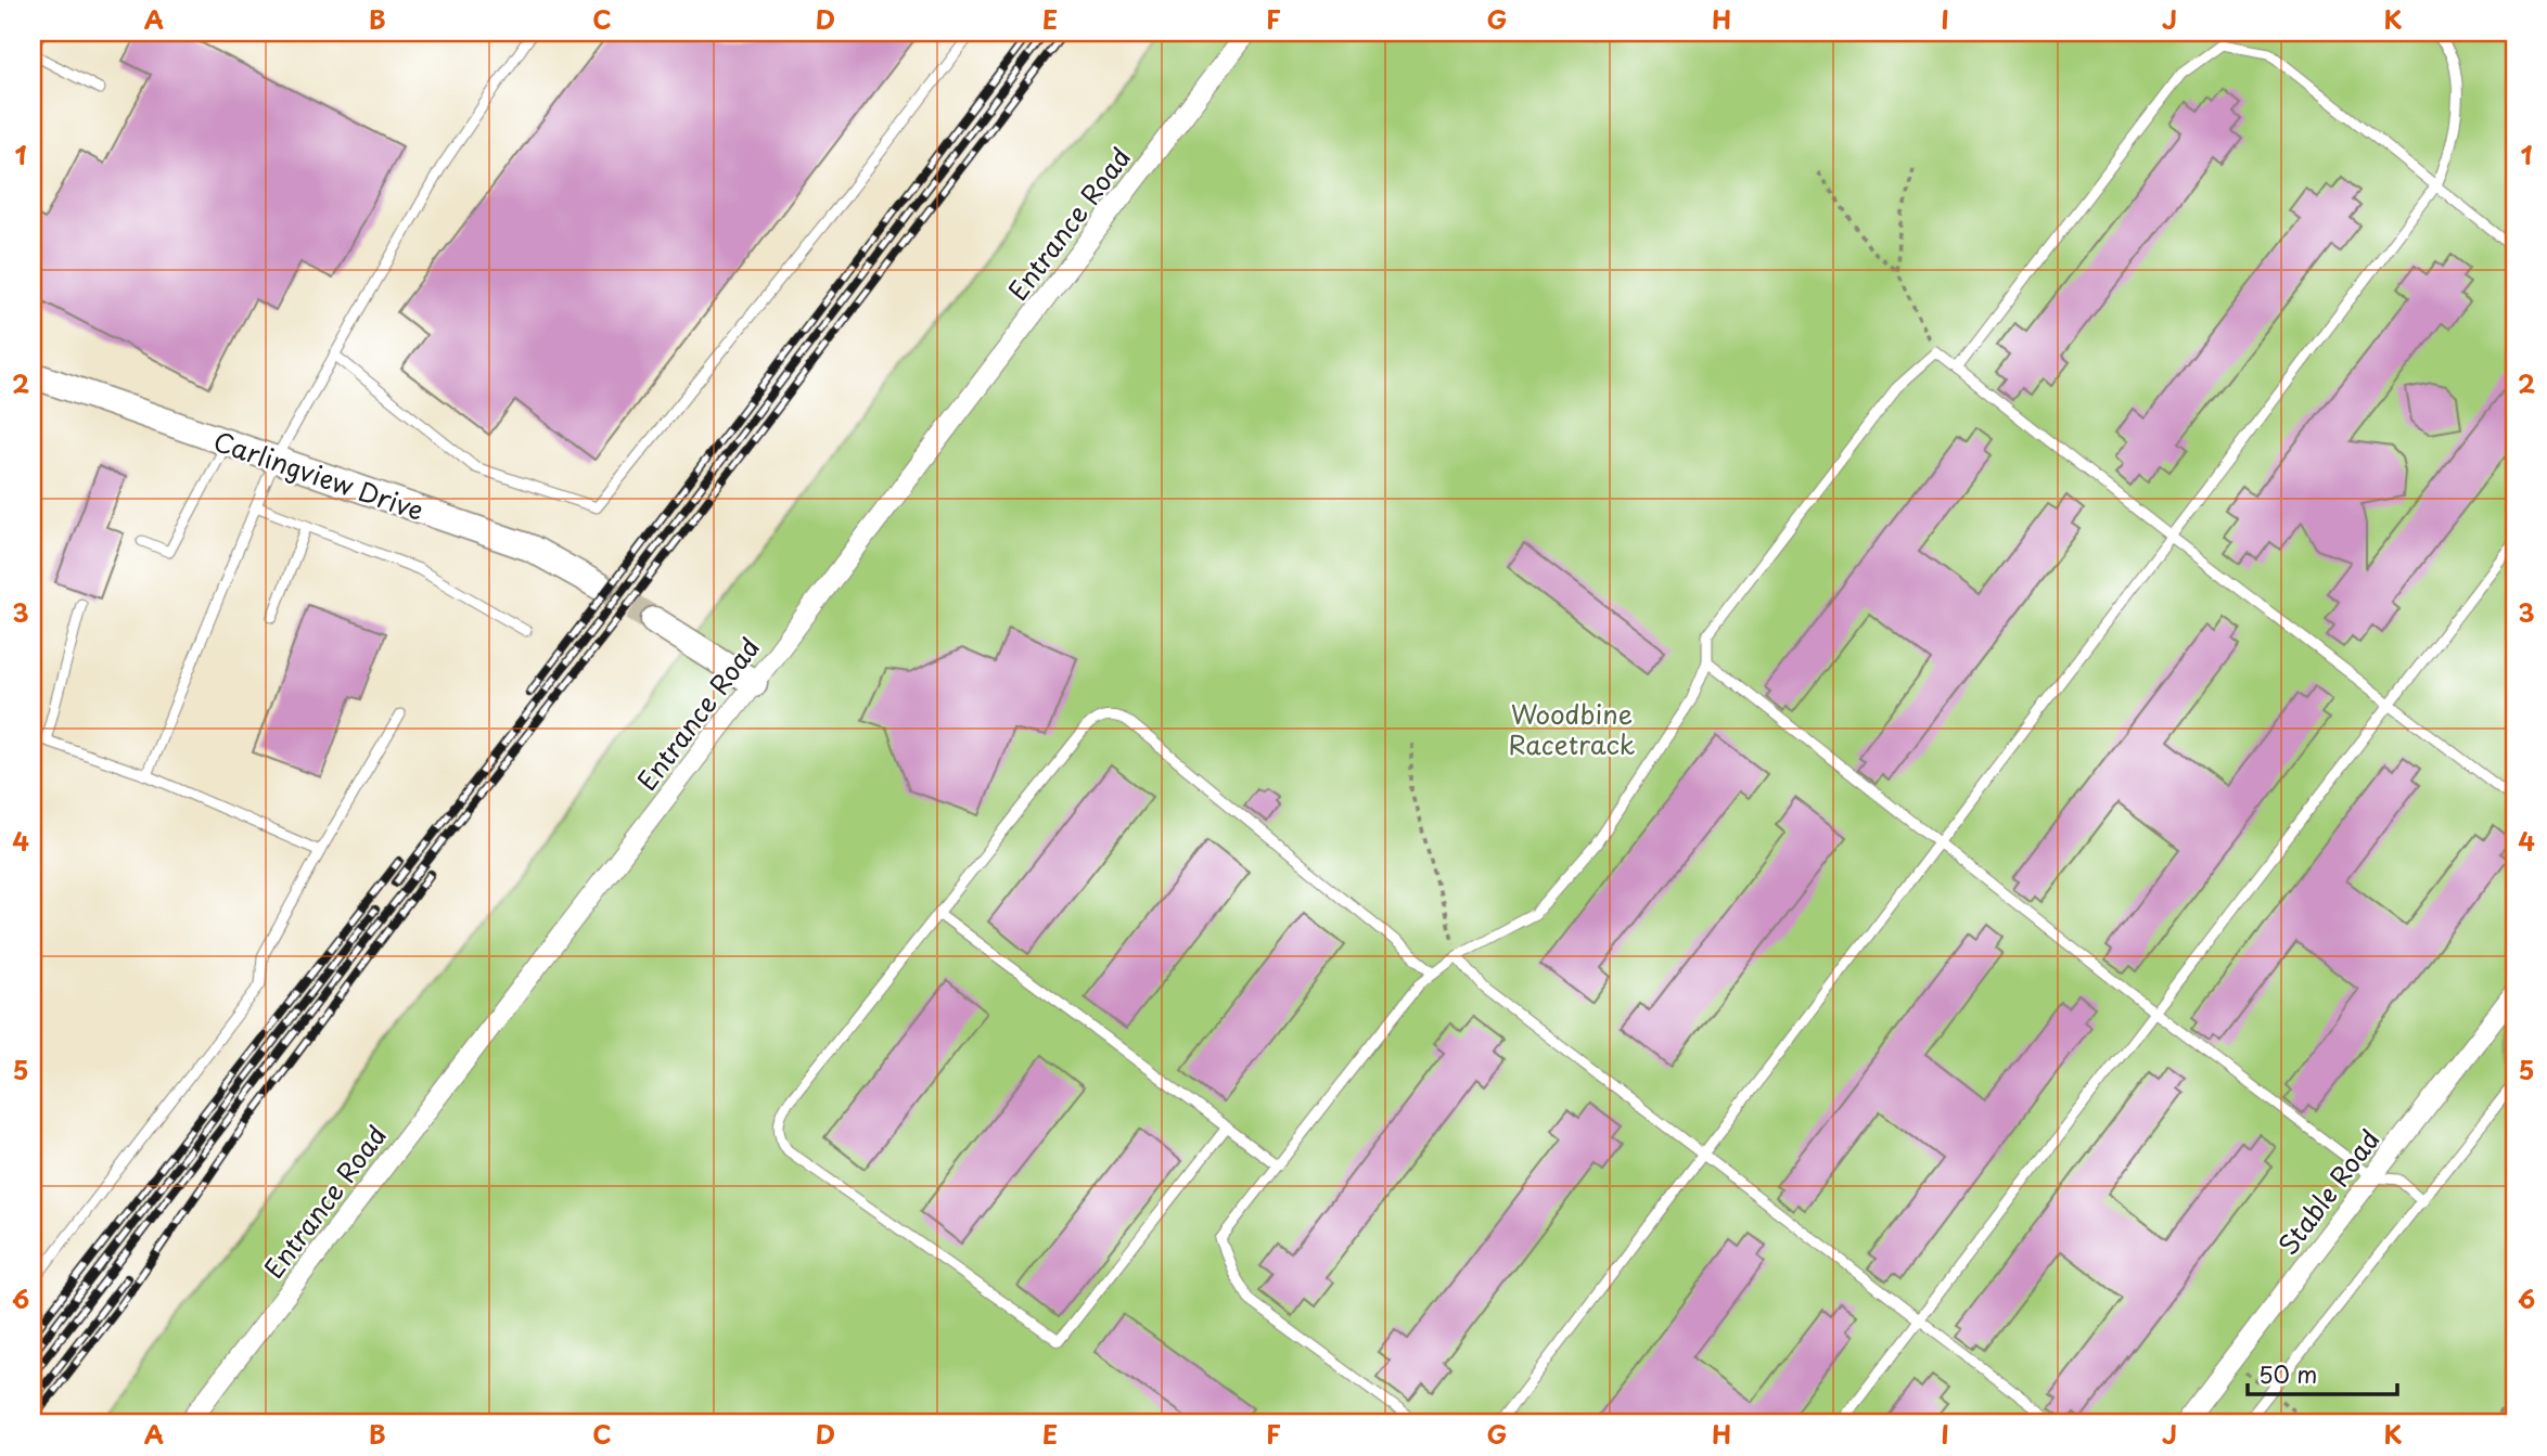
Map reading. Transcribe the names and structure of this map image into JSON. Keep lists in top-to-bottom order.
{
  "streets": {
    "street": ["Entrance Road", "Carlingview Drive", "Stable Road"]
  },
  "parks": ["Woodbine Racetrack"],
  "scale_bar": "50 m",
  "grid": {
    "columns": [
      "A",
      "B",
      "C",
      "D",
      "E",
      "F",
      "G",
      "H",
      "I",
      "J",
      "K"
    ],
    "rows": [
      "1",
      "2",
      "3",
      "4",
      "5",
      "6"
    ]
  }
}
